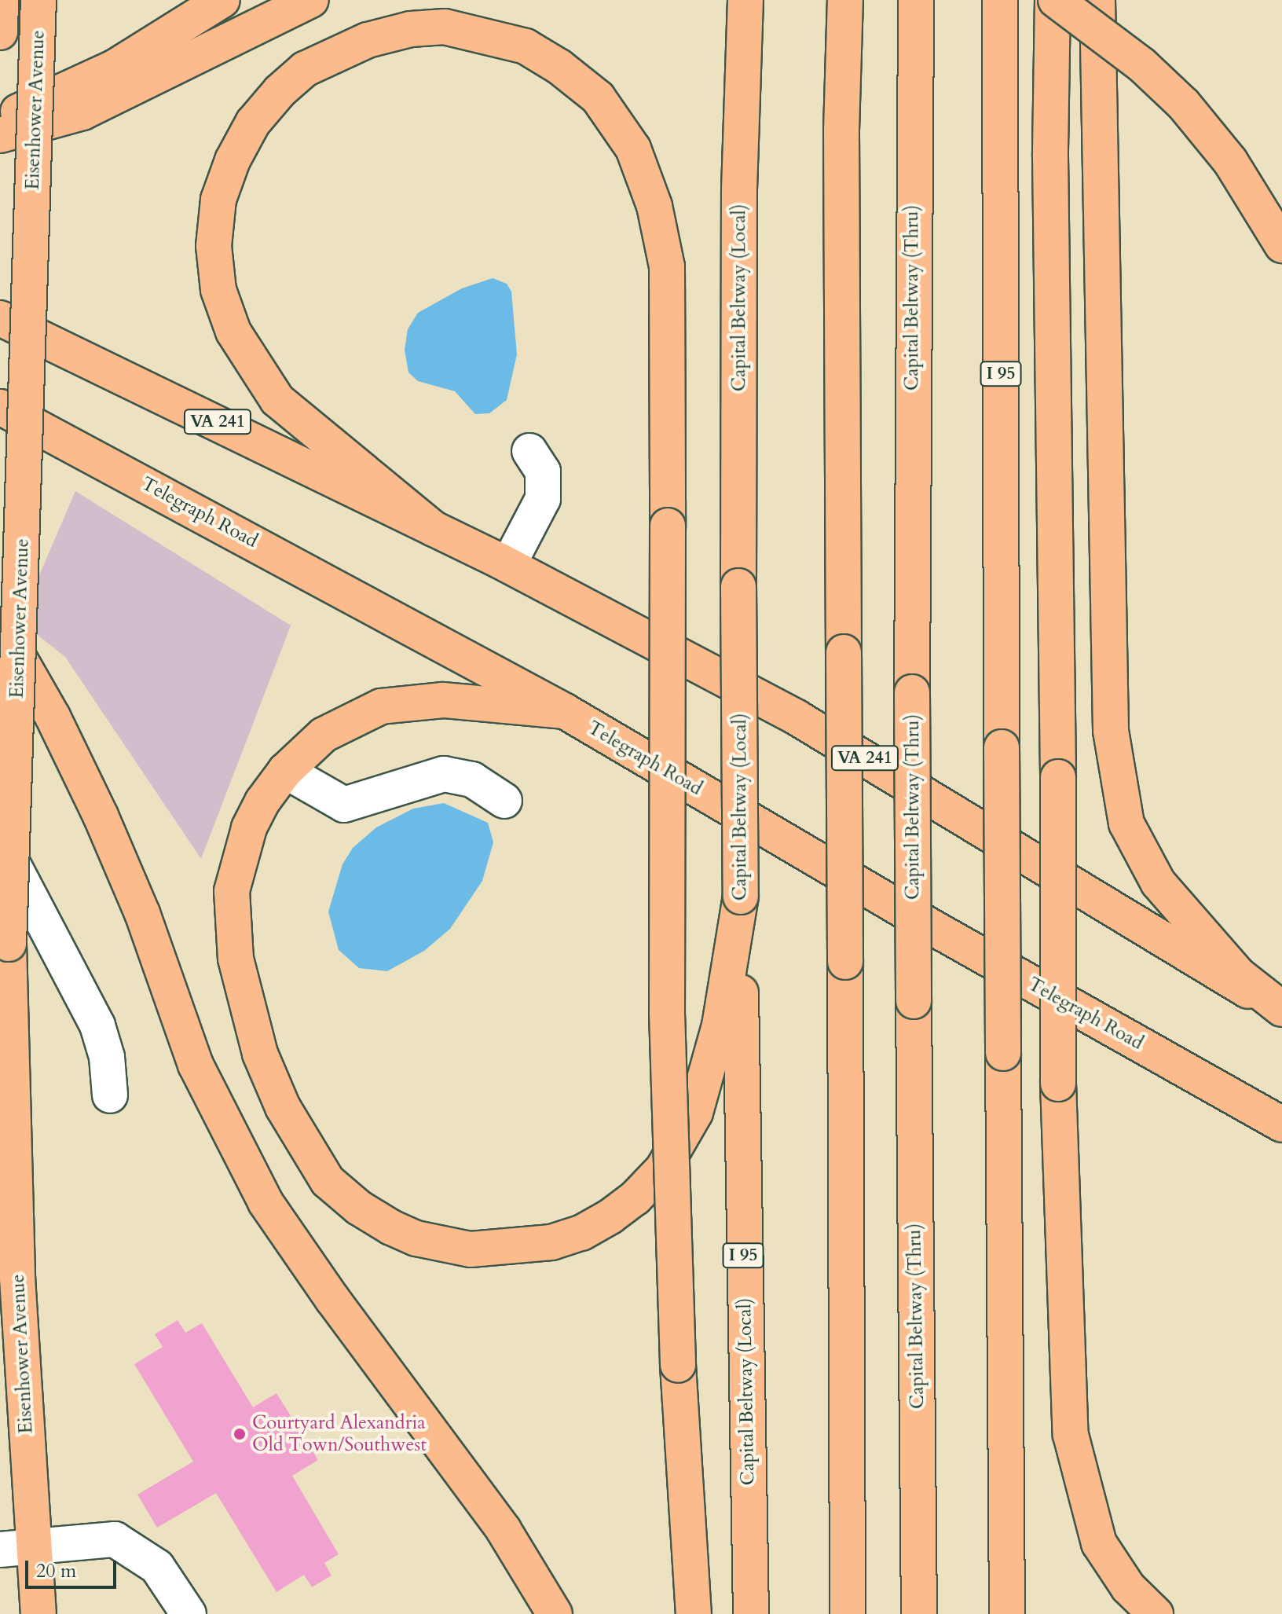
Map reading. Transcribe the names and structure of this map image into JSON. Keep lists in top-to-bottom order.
{
  "streets": {
    "main road": [
      "Eisenhower Avenue",
      "Capital Beltway (Local)",
      "Capital Beltway (Thru)",
      "I 95",
      "VA 241",
      "Telegraph Road"
    ]
  },
  "places": ["Courtyard Alexandria Old Town/Southwest"],
  "scale_bar": "20 m"
}
